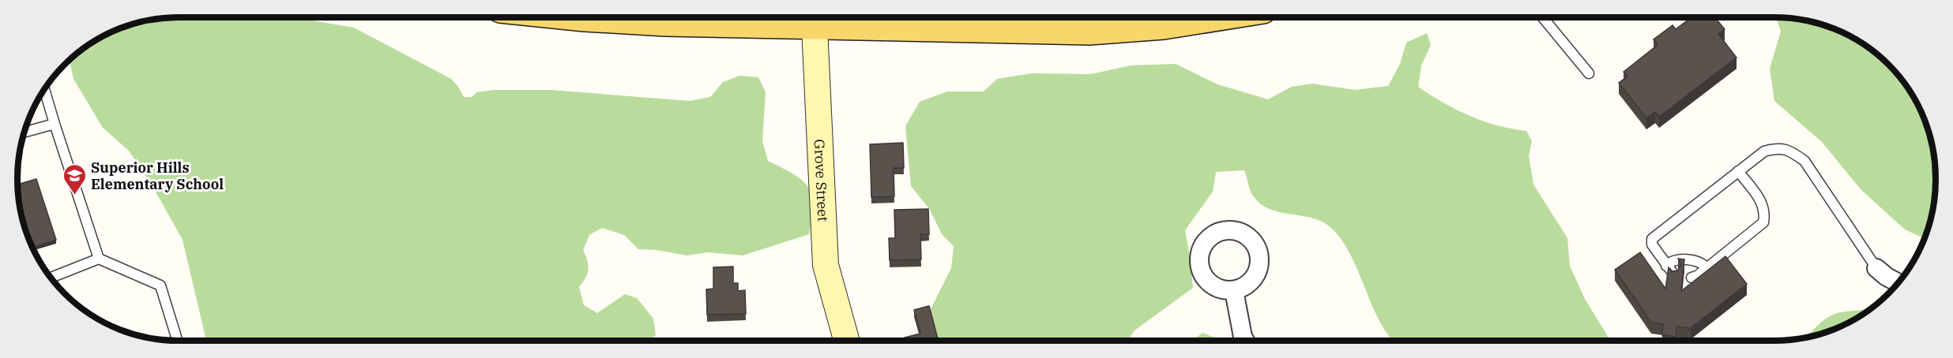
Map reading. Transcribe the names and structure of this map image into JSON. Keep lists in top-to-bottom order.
{
  "streets": {
    "main road": ["Grove Street"]
  },
  "places": {
    "school or university": ["Superior Hills Elementary School"]
  }
}
